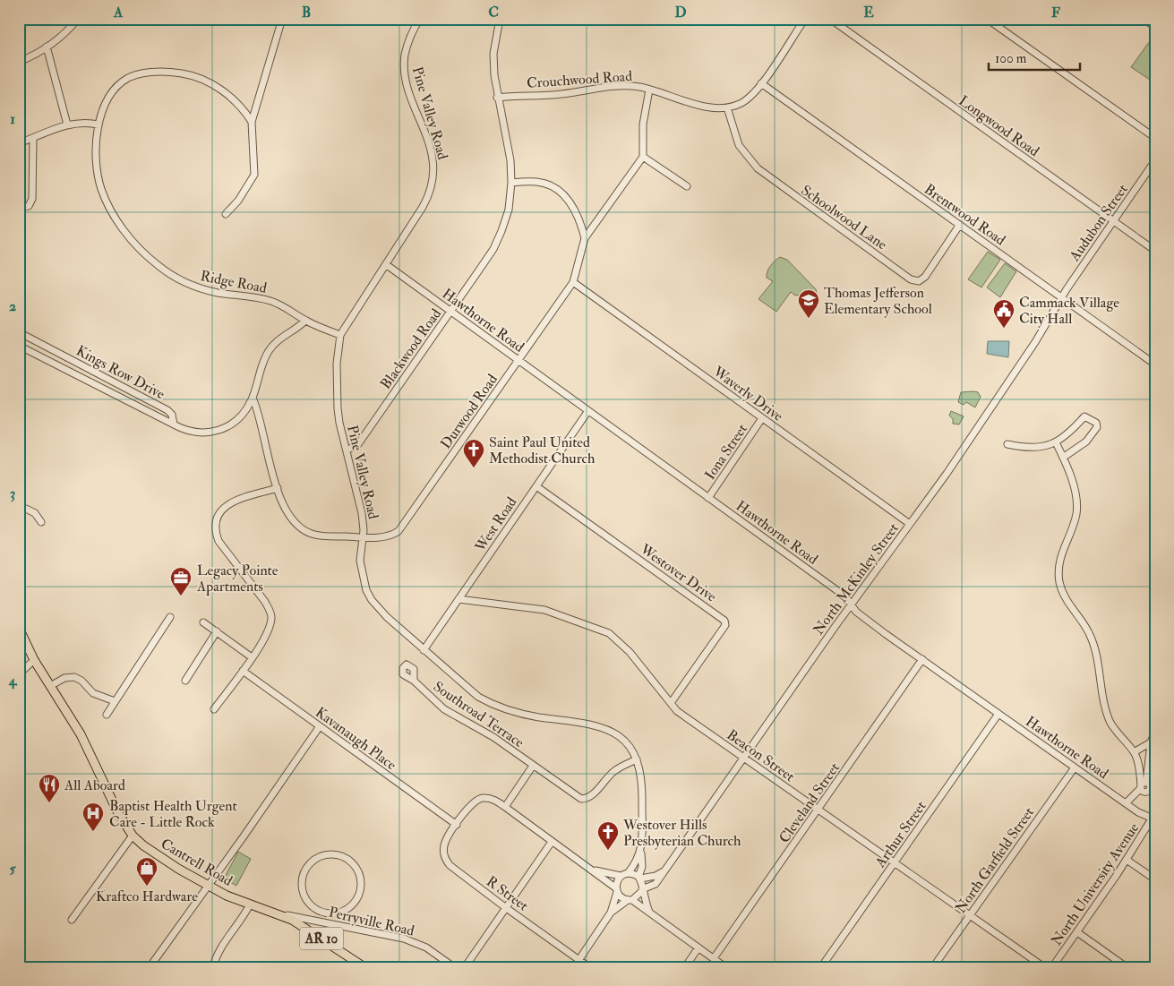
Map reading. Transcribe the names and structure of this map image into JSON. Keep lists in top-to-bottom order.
{
  "streets": {
    "main road": ["Cantrell Road", "AR 10"],
    "street": [
      "Crouchwood Road",
      "Pine Valley Road",
      "Longwood Road",
      "Brentwood Road",
      "Schoolwood Lane",
      "Audubon Street",
      "Ridge Road",
      "Hawthorne Road",
      "Blackwood Road",
      "Kings Row Drive",
      "Waverly Drive",
      "Durwood Road",
      "Iona Street",
      "West Road",
      "Westover Drive",
      "North McKinley Street",
      "Southroad Terrace",
      "Kavanaugh Place",
      "Beacon Street",
      "Cleveland Street",
      "Arthur Street",
      "North Garfield Street",
      "North University Avenue",
      "R Street",
      "Perryville Road"
    ]
  },
  "crossings": [
    ["Crouchwood Road", "Brentwood Road"],
    ["Crouchwood Road", "Schoolwood Lane"],
    ["Crouchwood Road", "Blackwood Road"],
    ["Pine Valley Road", "Ridge Road"],
    ["Pine Valley Road", "Hawthorne Road"],
    ["Pine Valley Road", "Blackwood Road"],
    ["Pine Valley Road", "Durwood Road"],
    ["Pine Valley Road", "West Road"],
    ["Pine Valley Road", "North McKinley Street"],
    ["Pine Valley Road", "Southroad Terrace"],
    ["Pine Valley Road", "R Street"],
    ["Longwood Road", "Audubon Street"],
    ["Brentwood Road", "Schoolwood Lane"],
    ["Brentwood Road", "Audubon Street"],
    ["Brentwood Road", "North McKinley Street"],
    ["Audubon Street", "North McKinley Street"],
    ["Hawthorne Road", "Blackwood Road"],
    ["Hawthorne Road", "Durwood Road"],
    ["Hawthorne Road", "Iona Street"],
    ["Hawthorne Road", "West Road"],
    ["Hawthorne Road", "North McKinley Street"],
    ["Hawthorne Road", "Cleveland Street"],
    ["Hawthorne Road", "Arthur Street"],
    ["Hawthorne Road", "North Garfield Street"],
    ["Hawthorne Road", "North University Avenue"],
    ["Waverly Drive", "Durwood Road"],
    ["Waverly Drive", "Iona Street"],
    ["Waverly Drive", "North McKinley Street"],
    ["West Road", "Westover Drive"],
    ["West Road", "Beacon Street"],
    ["Westover Drive", "Beacon Street"],
    ["North McKinley Street", "Beacon Street"],
    ["North McKinley Street", "R Street"],
    ["Kavanaugh Place", "R Street"],
    ["Beacon Street", "Cleveland Street"],
    ["Beacon Street", "Arthur Street"],
    ["Beacon Street", "North Garfield Street"],
    ["Cantrell Road", "Perryville Road"]
  ],
  "places": {
    "school or university": ["Thomas Jefferson Elementary School"],
    "public building": ["Cammack Village City Hall"],
    "church": ["Saint Paul United Methodist Church", "Westover Hills Presbyterian Church"],
    "office": ["Legacy Pointe Apartments"],
    "restaurant": ["All Aboard"],
    "hospital": ["Baptist Health Urgent Care - Little Rock"],
    "shop": ["Kraftco Hardware"]
  },
  "scale_bar": "100 m",
  "grid": {
    "columns": [
      "A",
      "B",
      "C",
      "D",
      "E",
      "F"
    ],
    "rows": [
      "1",
      "2",
      "3",
      "4",
      "5"
    ]
  }
}
